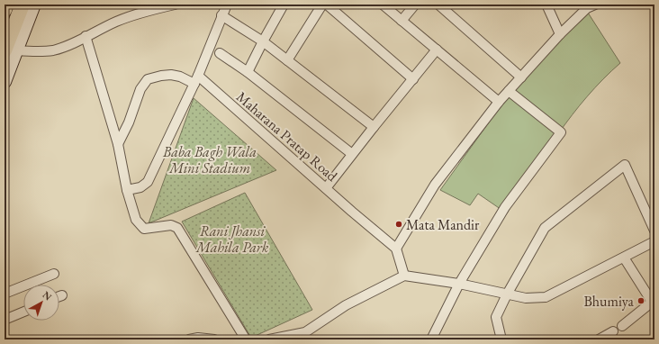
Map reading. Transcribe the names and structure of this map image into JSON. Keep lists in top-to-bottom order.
{
  "streets": {
    "street": ["Maharana Pratap Road"]
  },
  "parks": ["Baba Bagh Wala Mini Stadium", "Rani Jhansi Mahila Park"],
  "places": ["Mata Mandir", "Bhumiya"],
  "north": "top right"
}
